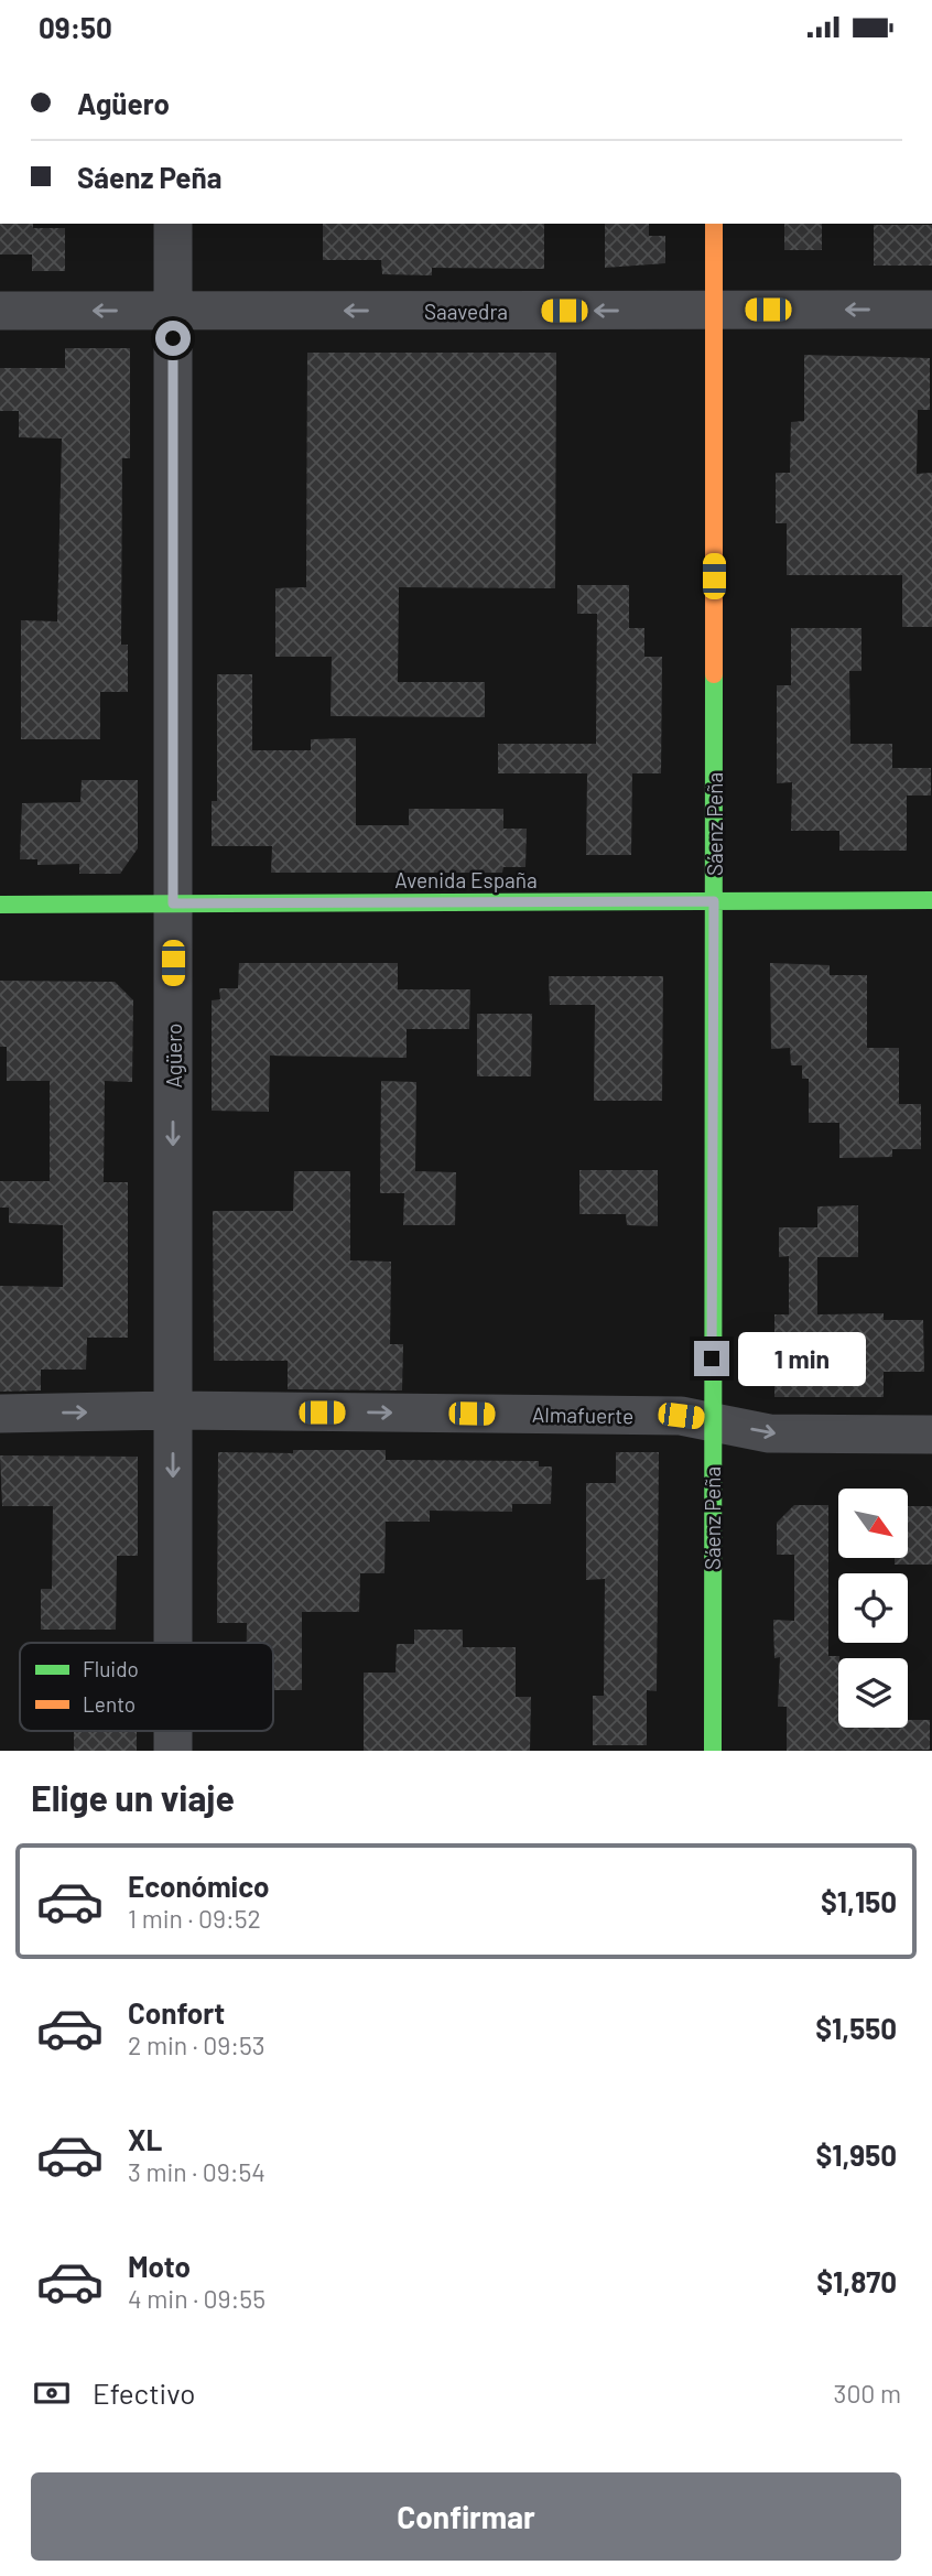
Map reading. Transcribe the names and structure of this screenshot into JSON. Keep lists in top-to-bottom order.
{
  "streets": {
    "street": [
      "Saavedra",
      "Sáenz Peña",
      "Avenida España",
      "Agüero",
      "Almafuerte"
    ]
  },
  "crossings": [
    ["Saavedra", "Sáenz Peña"],
    ["Saavedra", "Agüero"],
    ["Sáenz Peña", "Avenida España"],
    ["Sáenz Peña", "Almafuerte"],
    ["Avenida España", "Agüero"],
    ["Agüero", "Almafuerte"]
  ],
  "one_way": ["Saavedra", "Agüero", "Almafuerte"],
  "legend": ["Fluido", "Lento"],
  "north": "bottom right",
  "page": {
    "status": "09:50",
    "banner": ["Agüero", "Sáenz Peña"],
    "bubble": "1 min",
    "heading": "Elige un viaje",
    "list": [
      {
        "name": "Económico",
        "note": "1 min · 09:52",
        "value": "$1,150"
      },
      {
        "name": "Confort",
        "note": "2 min · 09:53",
        "value": "$1,550"
      },
      {
        "name": "XL",
        "note": "3 min · 09:54",
        "value": "$1,950"
      },
      {
        "name": "Moto",
        "note": "4 min · 09:55",
        "value": "$1,870"
      }
    ],
    "pay": ["Efectivo", "300 m"],
    "buttons": "Confirmar"
  }
}
